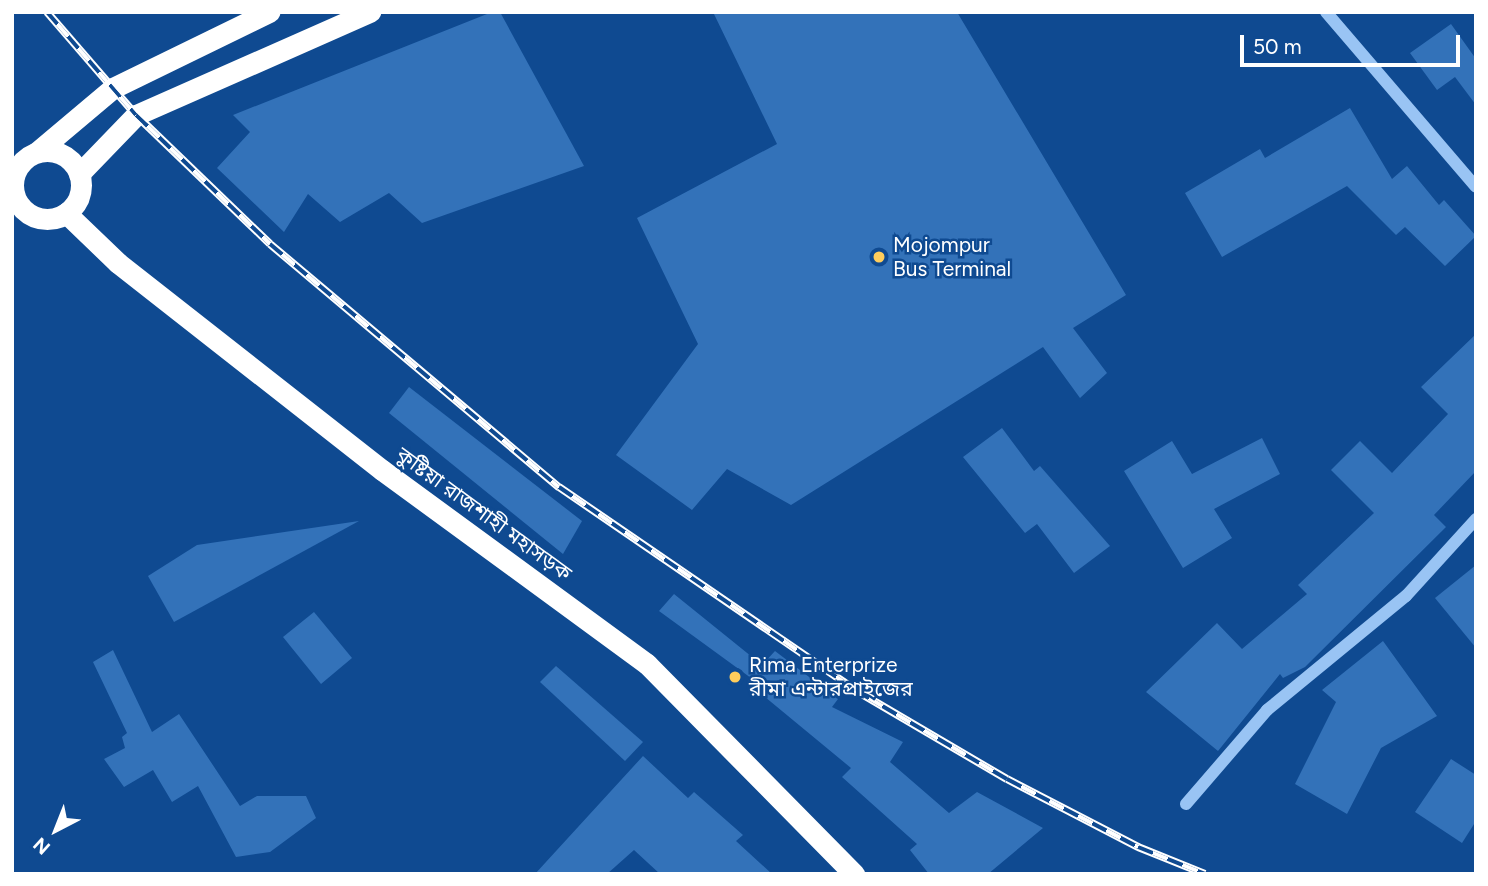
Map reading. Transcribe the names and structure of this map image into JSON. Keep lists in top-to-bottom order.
{
  "streets": {
    "highway": ["কুষ্টিয়া রাজশাহী মহাসড়ক"]
  },
  "places": ["Mojompur Bus Terminal", "Rima Enterprize রীমা এন্টারপ্রাইজের"],
  "scale_bar": "50 m",
  "north": "bottom left"
}
